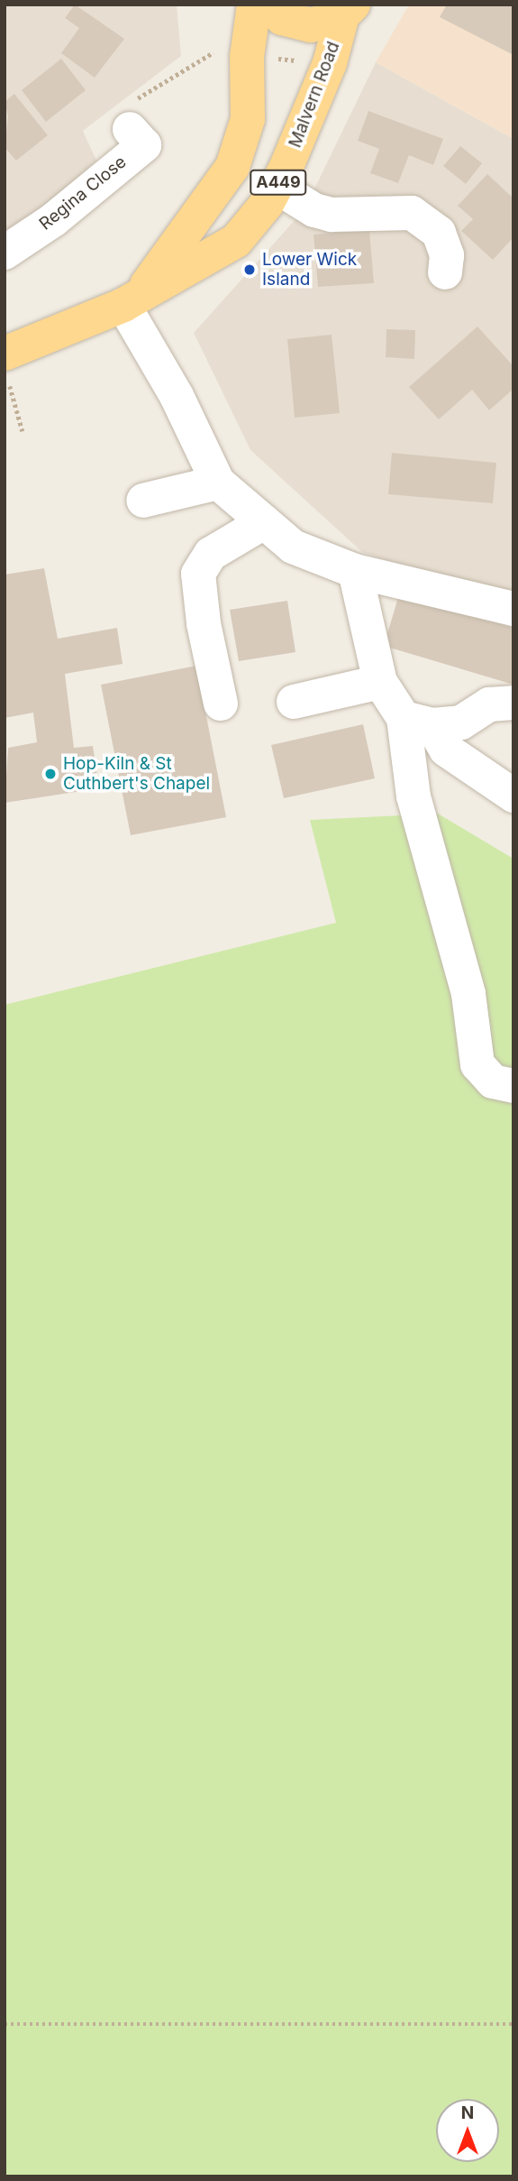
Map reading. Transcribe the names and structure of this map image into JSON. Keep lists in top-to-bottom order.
{
  "streets": {
    "main road": ["Malvern Road", "A449"],
    "street": ["Regina Close"]
  },
  "crossings": [
    ["Malvern Road", "A449"]
  ],
  "places": ["Lower Wick Island", "Hop-Kiln & St Cuthbert's Chapel"],
  "north": "top"
}
